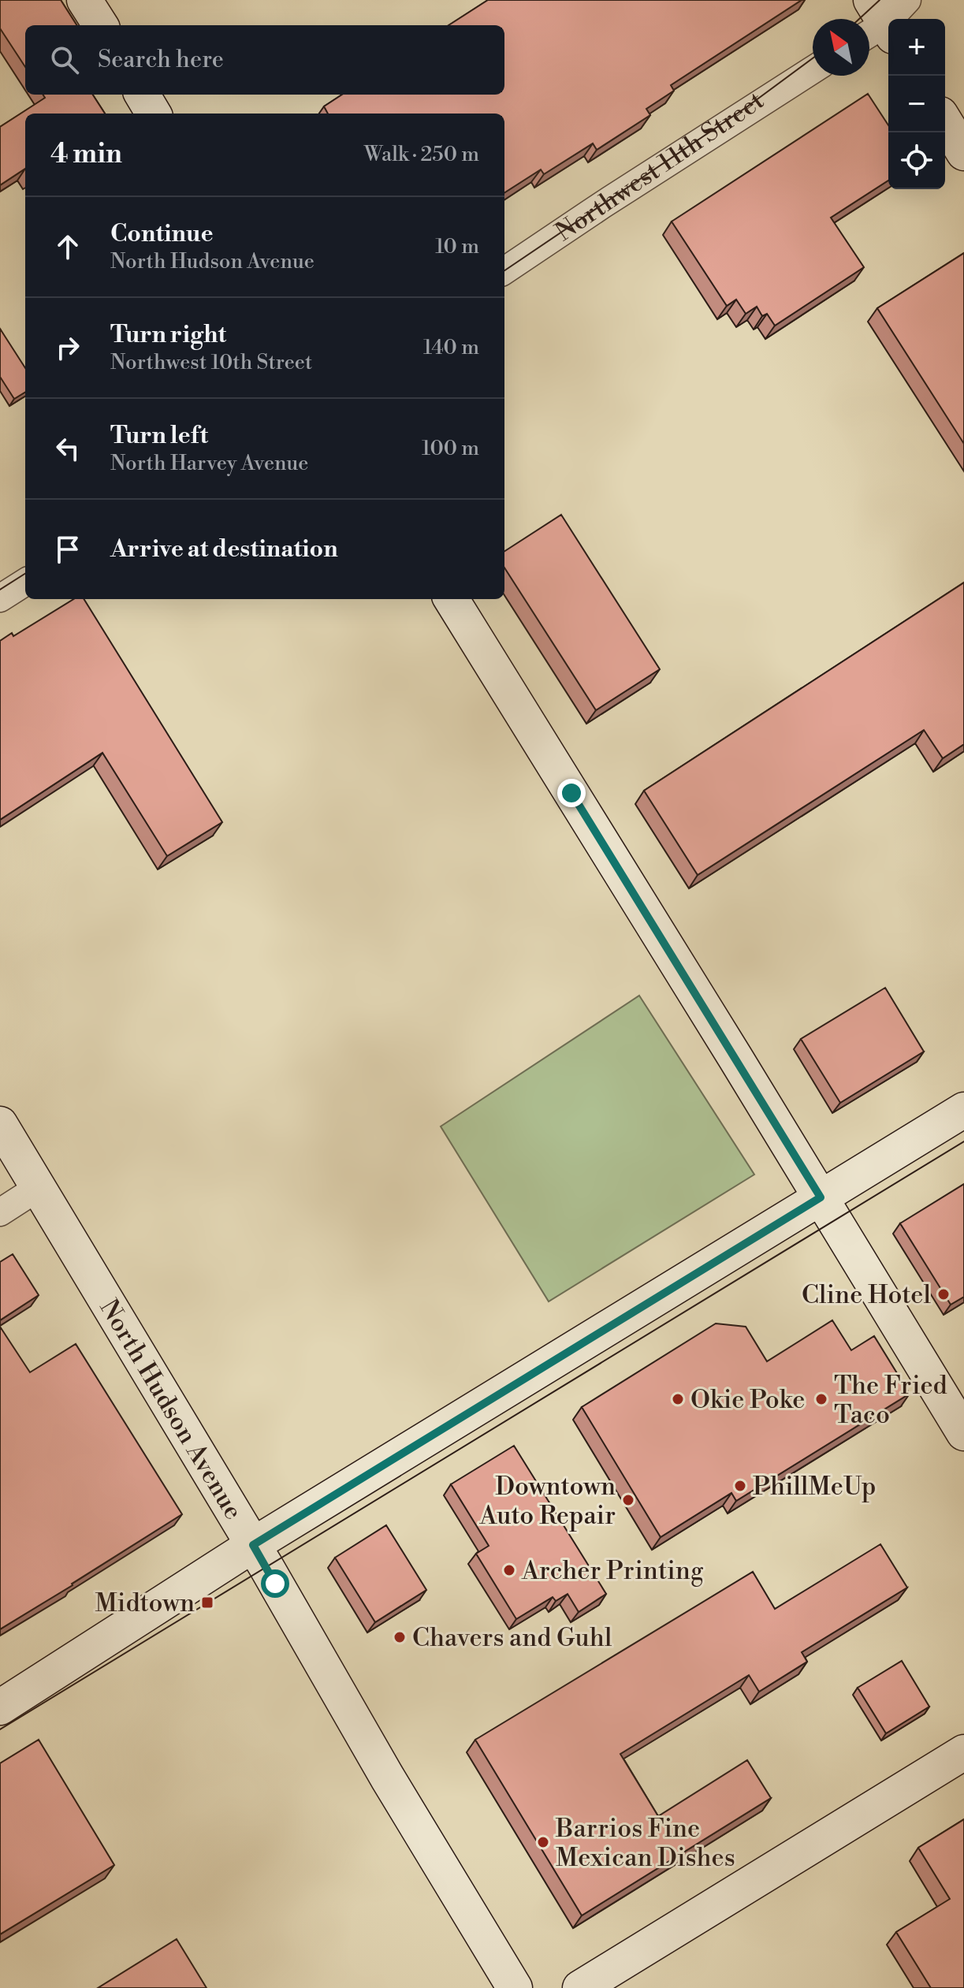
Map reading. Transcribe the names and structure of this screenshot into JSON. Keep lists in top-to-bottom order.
{
  "streets": {
    "street": ["Northwest 11th Street", "North Hudson Avenue"]
  },
  "places": {
    "other": [
      "Cline Hotel",
      "Okie Poke",
      "The Fried Taco",
      "PhillMeUp",
      "Downtown Auto Repair",
      "Archer Printing",
      "Chavers and Guhl",
      "Barrios Fine Mexican Dishes"
    ],
    "transit": ["Midtown"]
  },
  "north": "top left",
  "page": {
    "map_buttons": ["+", "−"],
    "search": "Search here",
    "heading": ["4 min", "Walk · 250 m"],
    "list": [
      ["Continue", "North Hudson Avenue", "10 m"],
      ["Turn right", "Northwest 10th Street", "140 m"],
      ["Turn left", "North Harvey Avenue", "100 m"],
      "Arrive at destination"
    ]
  }
}
